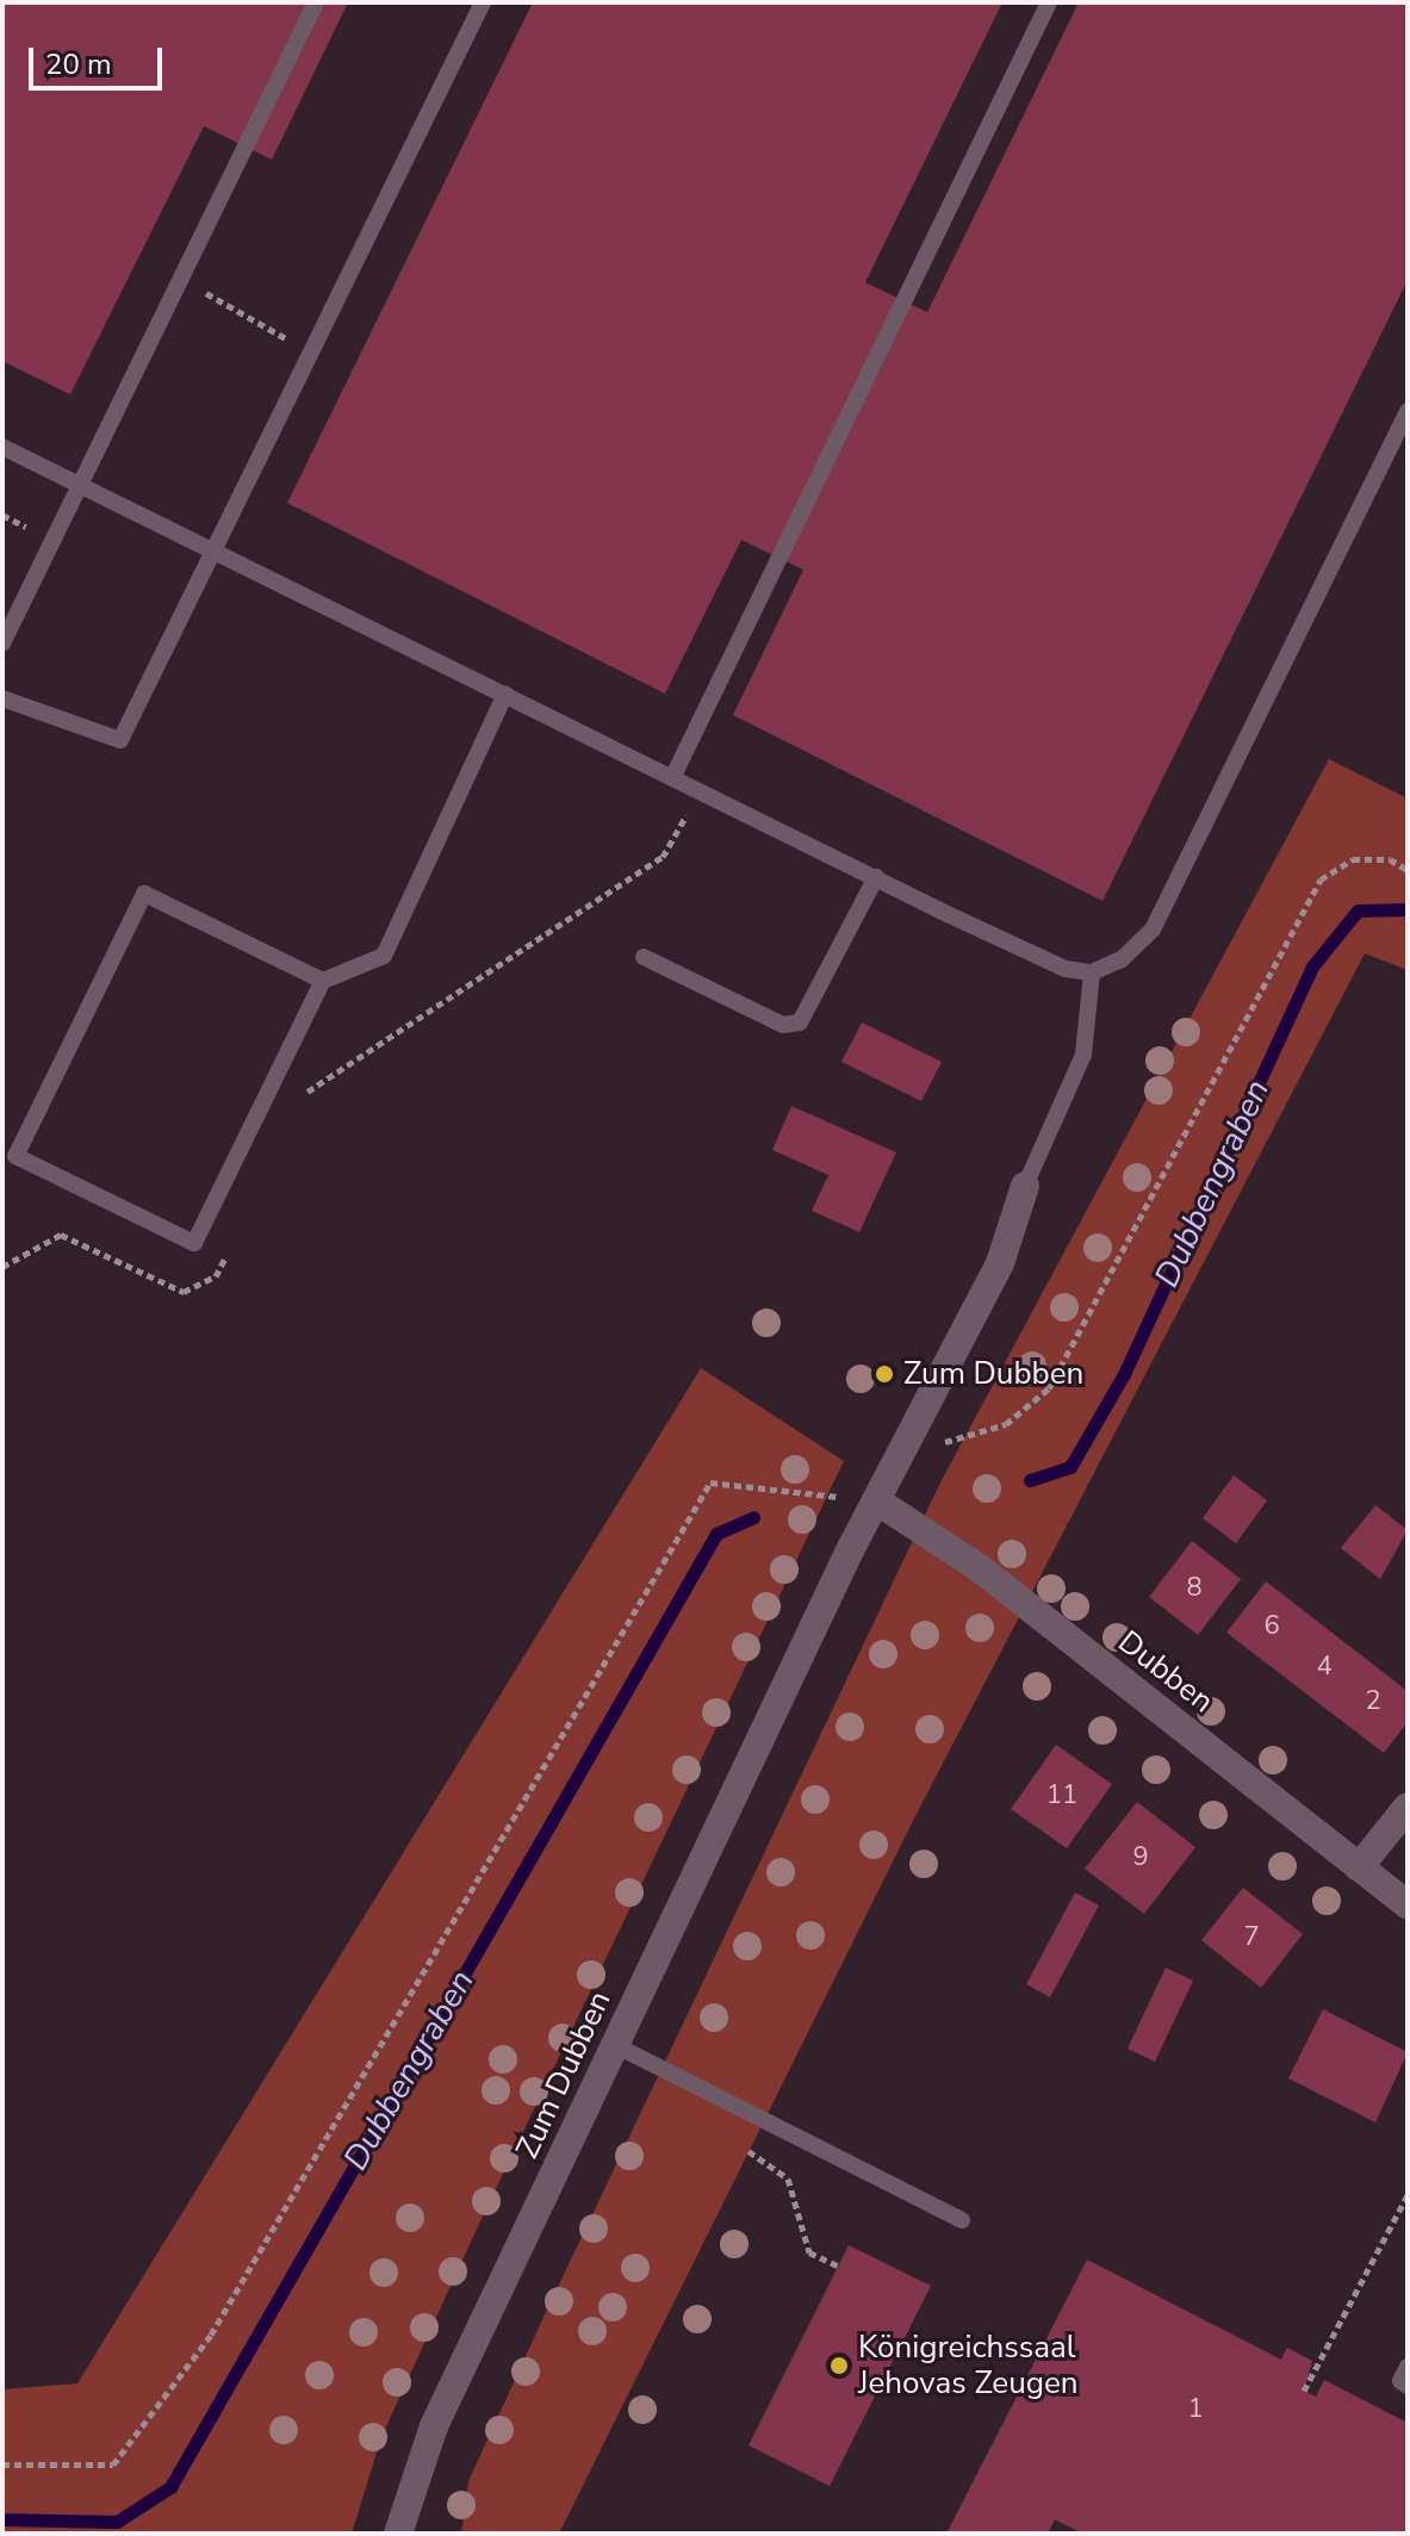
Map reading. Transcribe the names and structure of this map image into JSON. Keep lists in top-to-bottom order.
{
  "streets": {
    "street": ["Dubben", "Zum Dubben"]
  },
  "crossings": [
    ["Dubben", "Zum Dubben"]
  ],
  "water": ["Dubbengraben"],
  "places": ["Zum Dubben", "Königreichssaal Jehovas Zeugen"],
  "house_numbers": [
    "8",
    "6",
    "4",
    "2",
    "11",
    "9",
    "7",
    "1"
  ],
  "scale_bar": "20 m"
}
